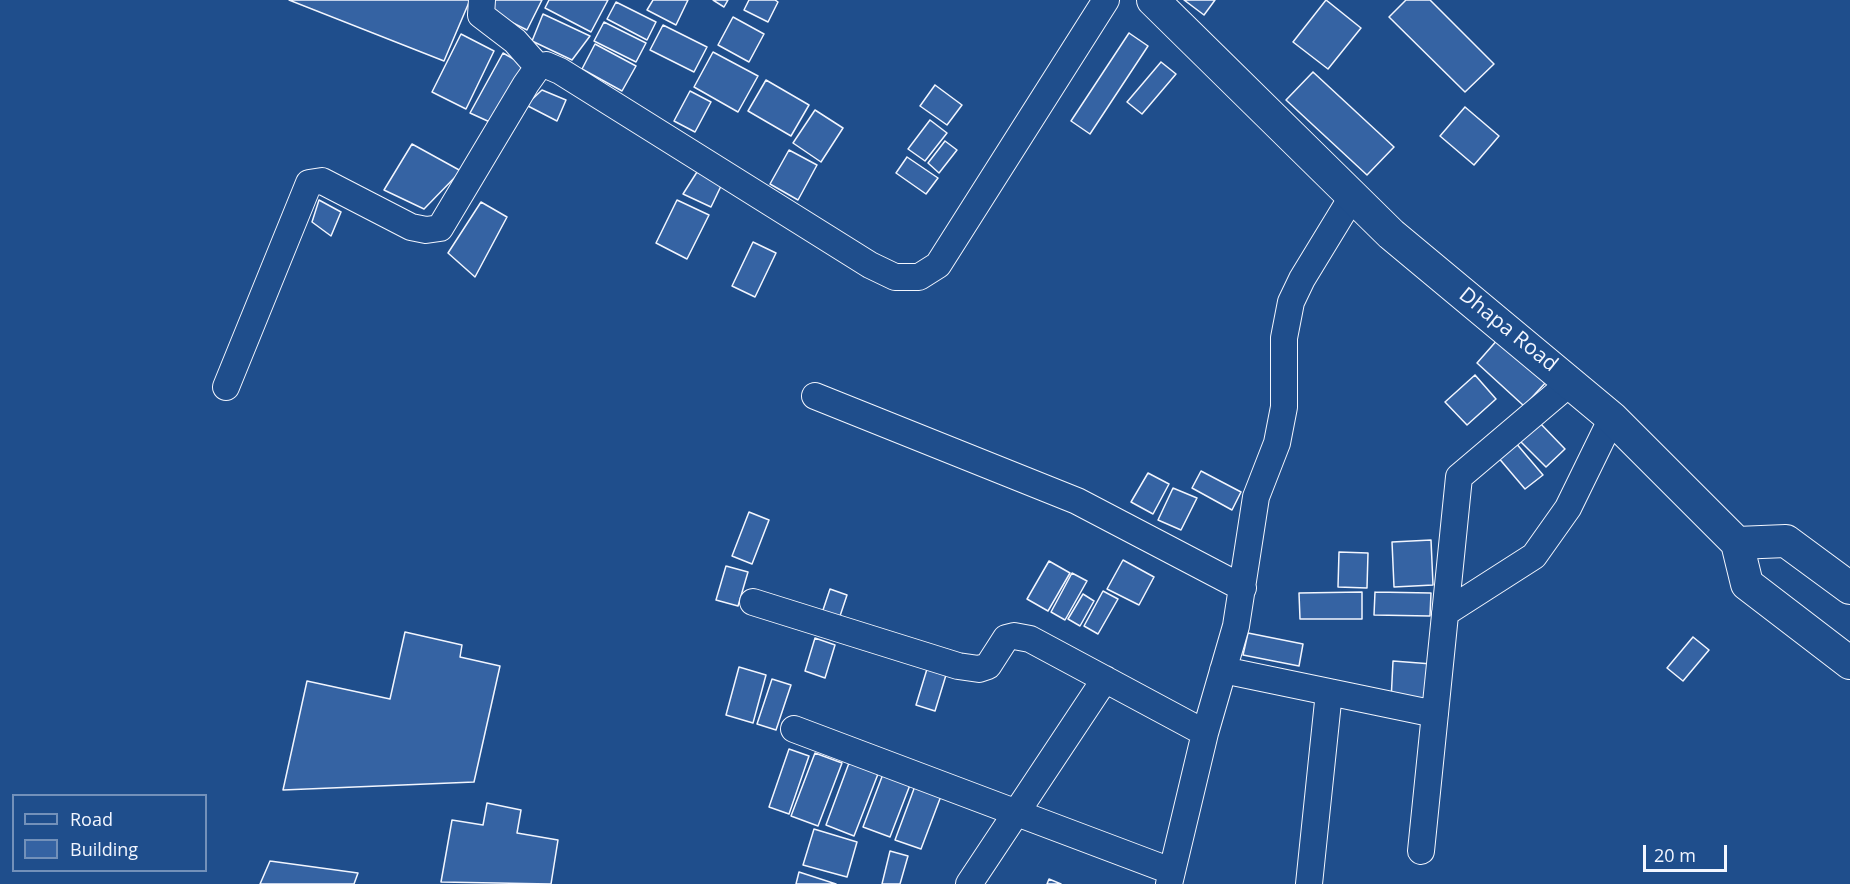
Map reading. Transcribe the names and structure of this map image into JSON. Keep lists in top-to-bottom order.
{
  "streets": {
    "street": ["Dhapa Road"]
  },
  "legend": ["Road", "Building"],
  "scale_bar": "20 m"
}
